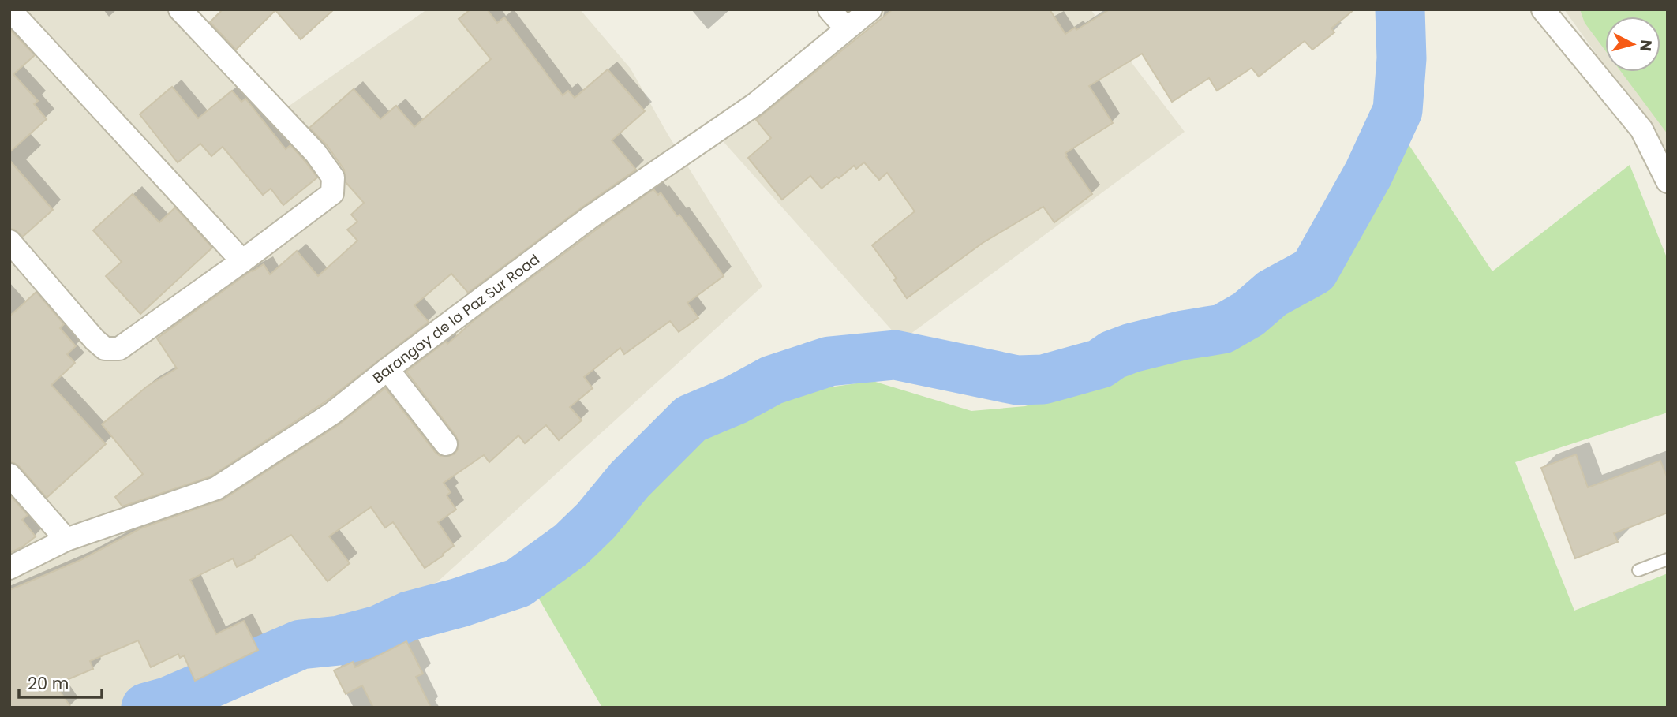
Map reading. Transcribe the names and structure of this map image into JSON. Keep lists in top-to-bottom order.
{
  "streets": {
    "street": ["Barangay de la Paz Sur Road"]
  },
  "scale_bar": "20 m",
  "north": "right"
}
